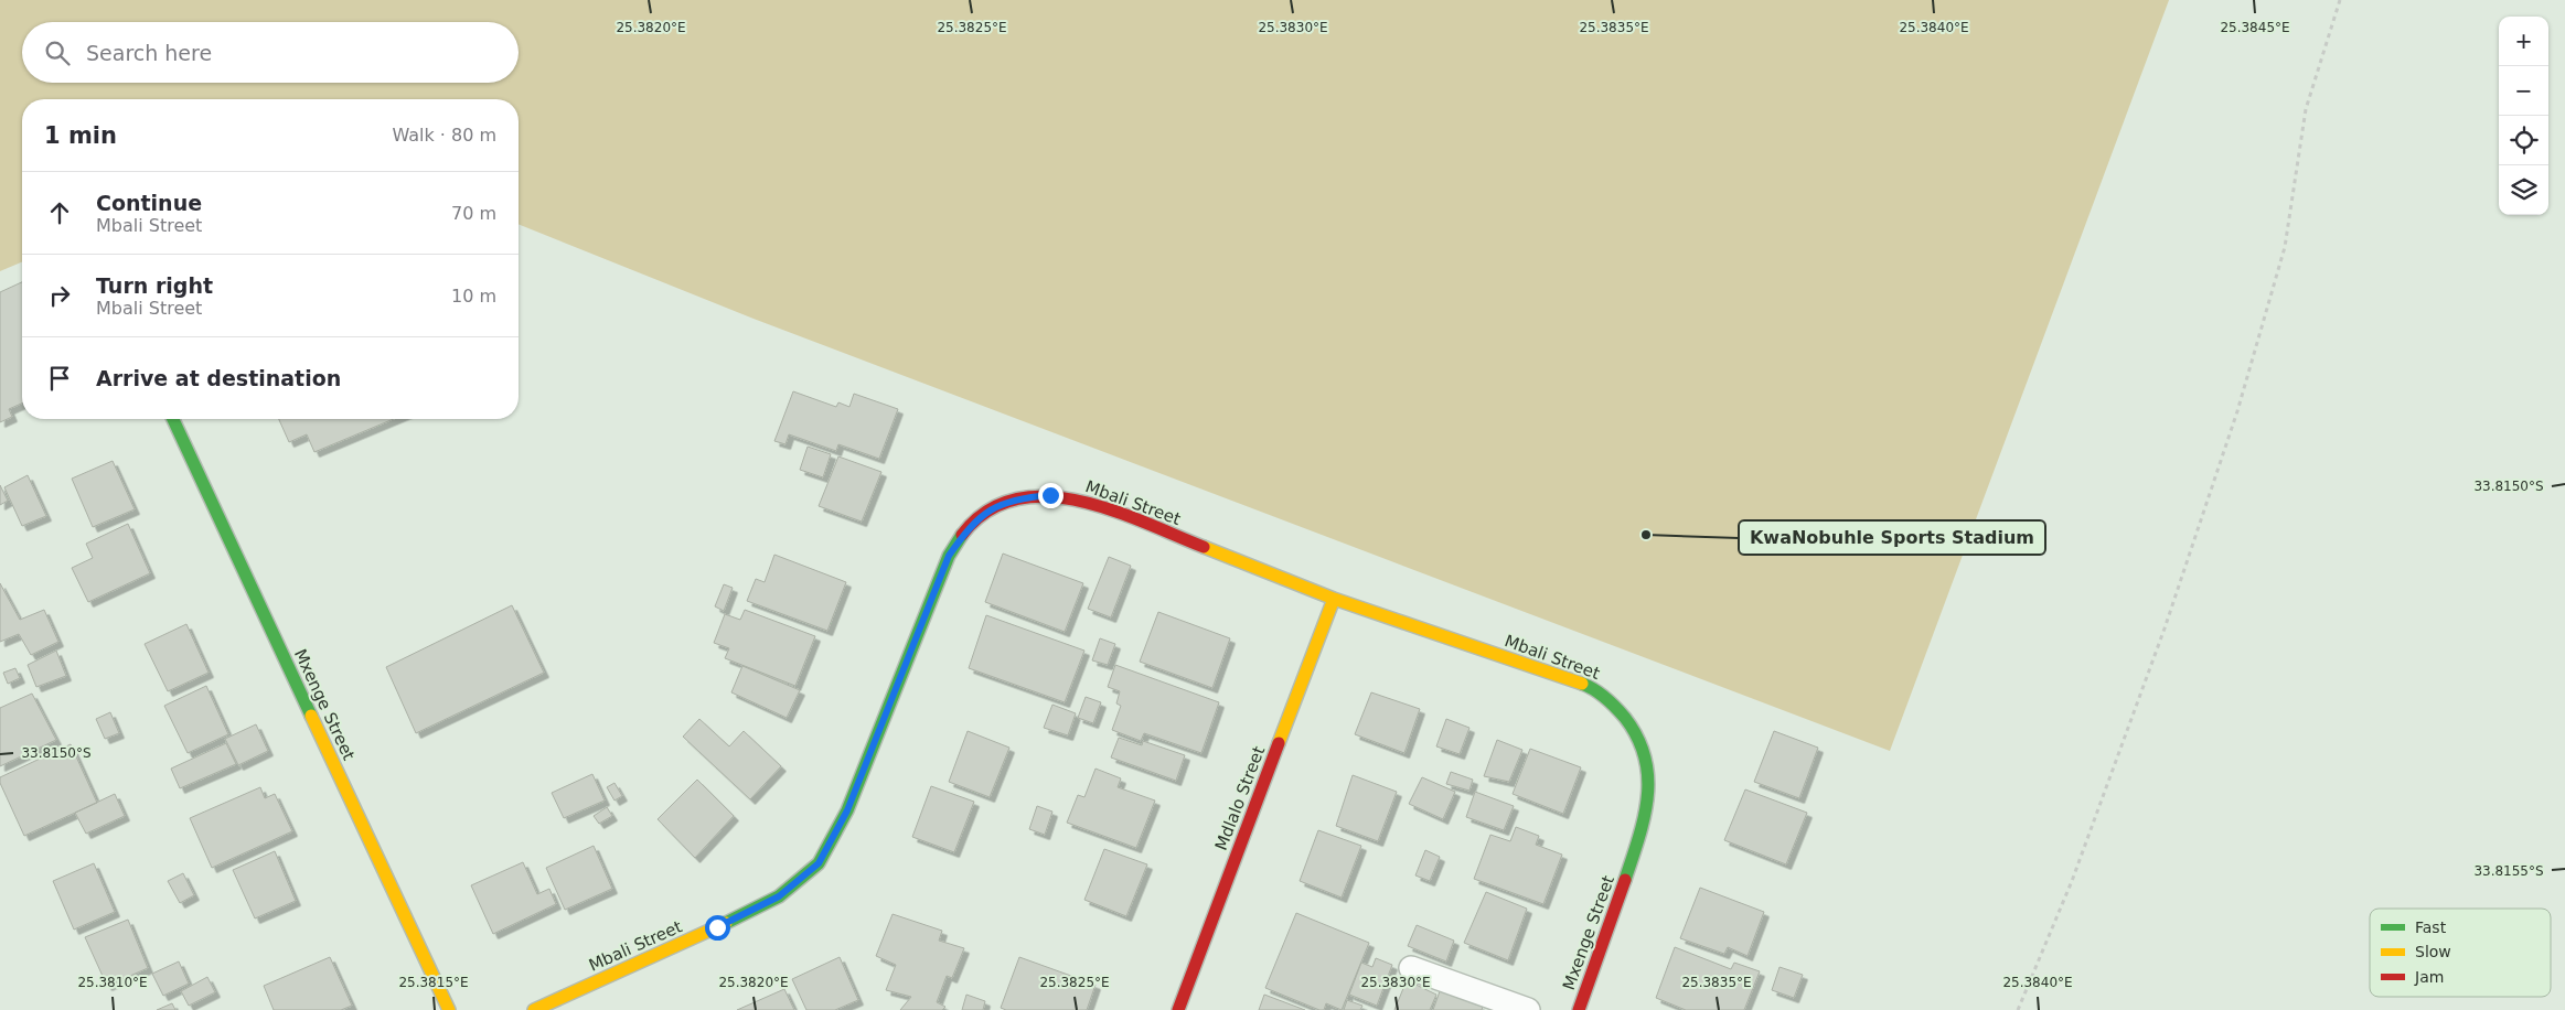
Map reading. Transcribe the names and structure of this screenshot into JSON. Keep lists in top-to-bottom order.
{
  "streets": {
    "street": ["Mbali Street", "Mxenge Street", "Mdlalo Street"]
  },
  "crossings": [
    ["Mbali Street", "Mxenge Street"],
    ["Mbali Street", "Mdlalo Street"]
  ],
  "places": ["KwaNobuhle Sports Stadium"],
  "legend": ["Fast", "Slow", "Jam"],
  "page": {
    "map_buttons": ["+", "−"],
    "search": "Search here",
    "heading": ["1 min", "Walk · 80 m"],
    "list": [
      ["Continue", "Mbali Street", "70 m"],
      ["Turn right", "Mbali Street", "10 m"],
      "Arrive at destination"
    ]
  },
  "coordinates": [
    "25.3820°E",
    "25.3825°E",
    "25.3830°E",
    "25.3835°E",
    "25.3840°E",
    "25.3845°E",
    "33.8150°S",
    "33.8155°S",
    "25.3810°E",
    "25.3815°E"
  ]
}
